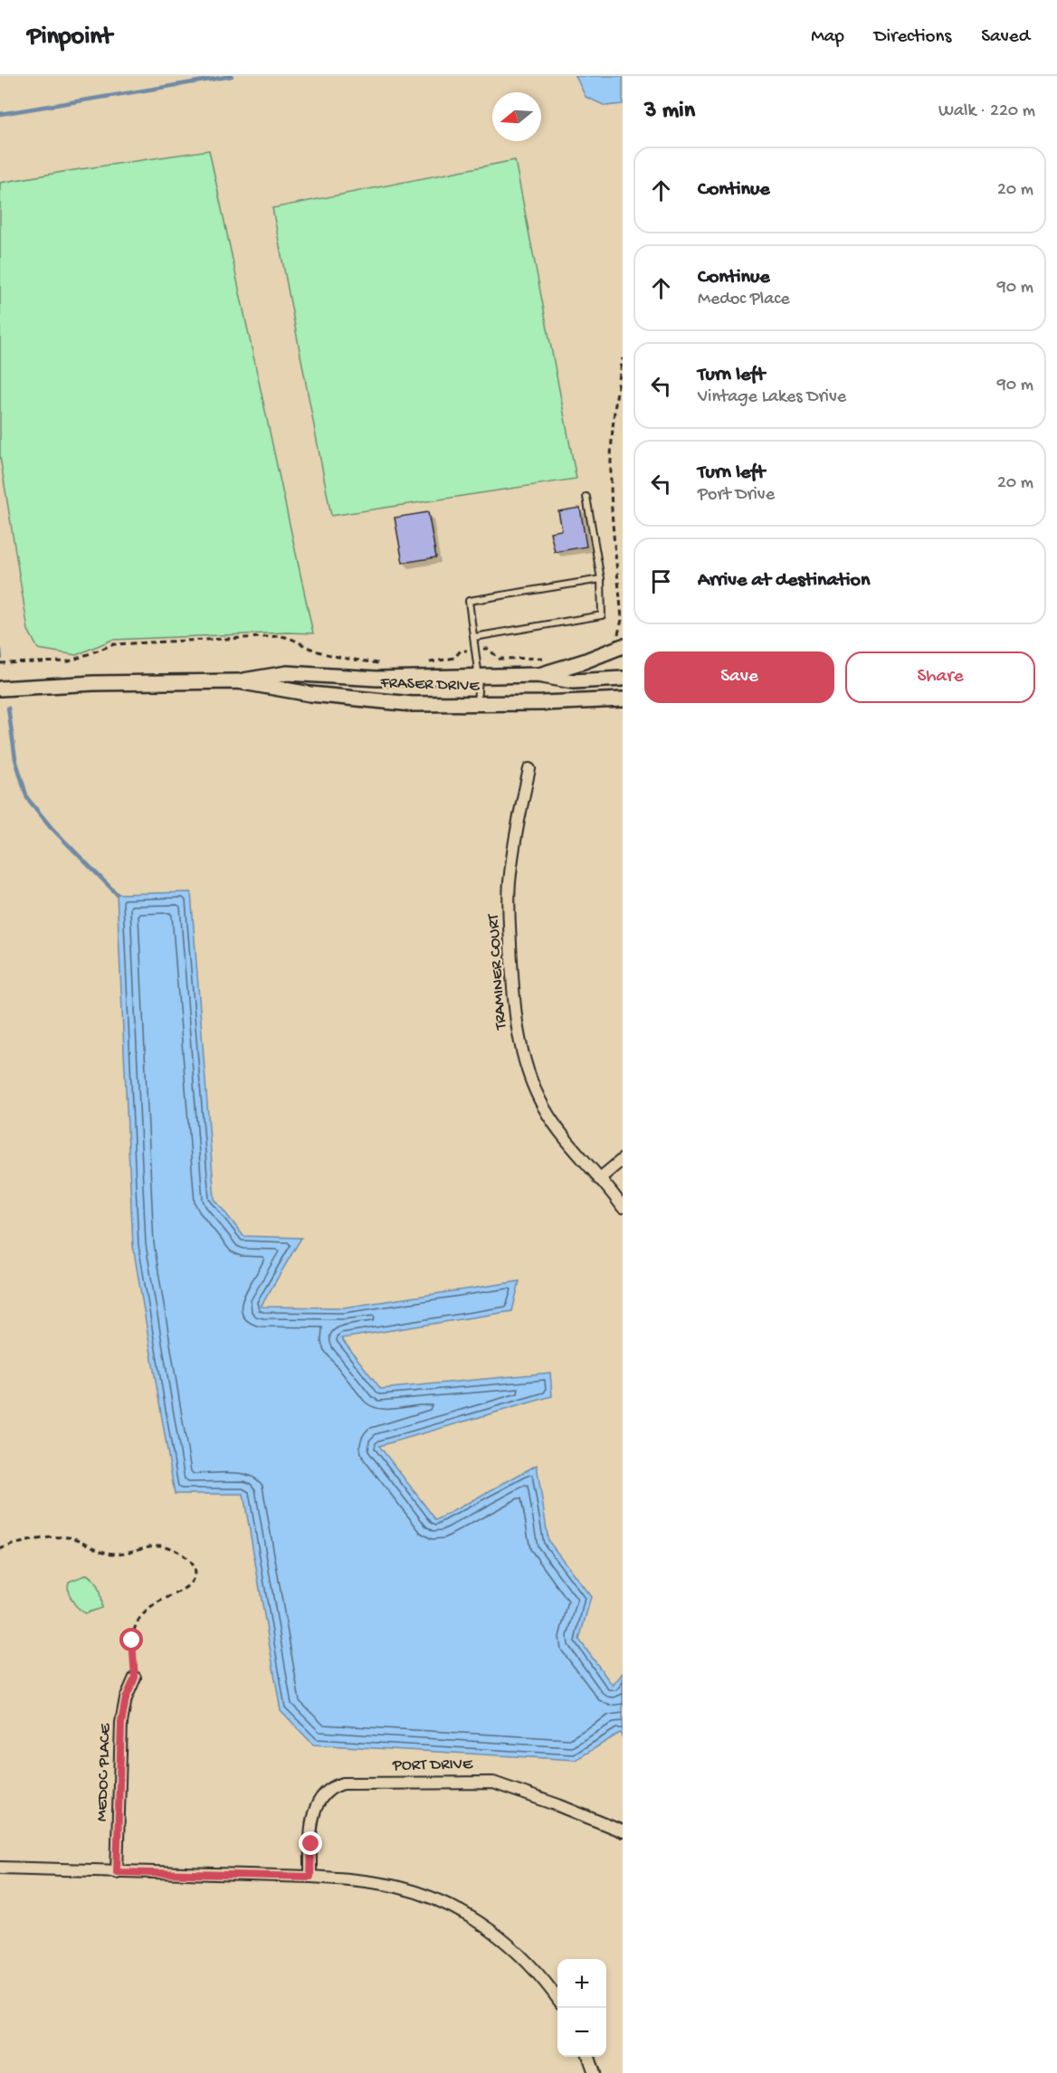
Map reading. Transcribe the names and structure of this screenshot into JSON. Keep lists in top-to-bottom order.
{
  "streets": {
    "street": [
      "FRASER DRIVE",
      "TRAMINER COURT",
      "PORT DRIVE",
      "MEDOC PLACE"
    ]
  },
  "north": "left",
  "page": {
    "header": "Pinpoint",
    "nav": ["Map", "Directions", "Saved"],
    "heading": ["3 min", "Walk · 220 m"],
    "list": [
      ["Continue", "20 m"],
      ["Continue", "Medoc Place", "90 m"],
      ["Turn left", "Vintage Lakes Drive", "90 m"],
      ["Turn left", "Port Drive", "20 m"],
      "Arrive at destination"
    ],
    "buttons": ["Save", "Share"],
    "map_buttons": ["+", "−"]
  }
}
